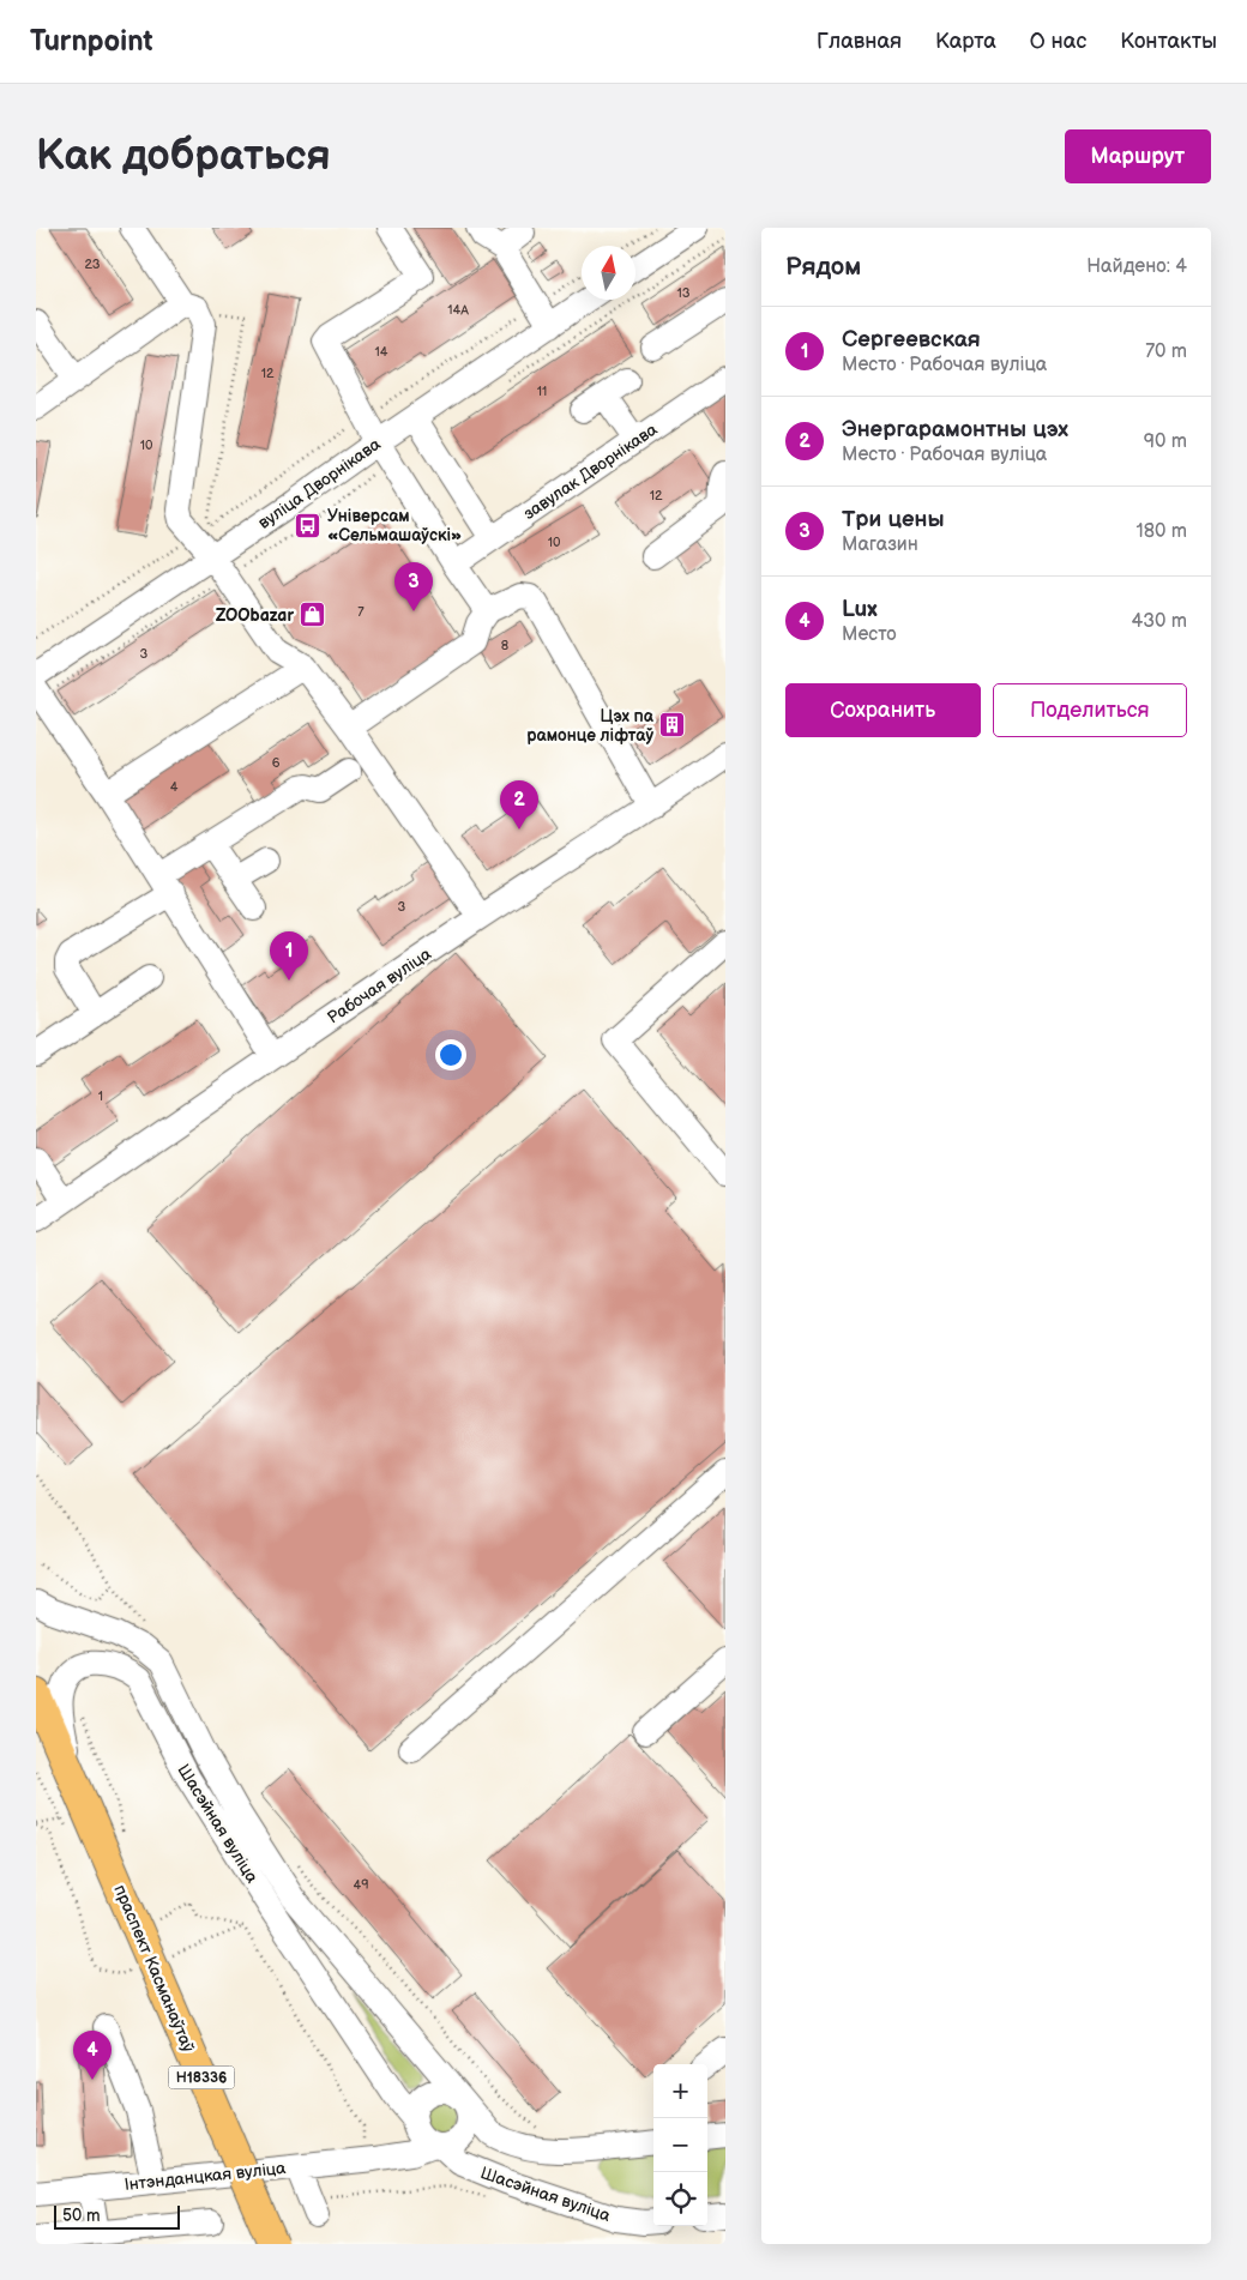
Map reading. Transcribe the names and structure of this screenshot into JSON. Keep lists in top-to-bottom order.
{
  "streets": {
    "main road": ["праспект Касманаўтаў", "Н18336"],
    "street": [
      "завулак Дворнікава",
      "вуліца Дворнікава",
      "Рабочая вуліца",
      "Шасэйная вуліца",
      "Інтэнданцкая вуліца"
    ]
  },
  "crossings": [
    ["Шасэйная вуліца", "праспект Касманаўтаў"],
    ["Шасэйная вуліца", "Інтэнданцкая вуліца"]
  ],
  "places": {
    "bus stop": ["Універсам «Сельмашаўскі»"],
    "shop": ["ZOObazar"],
    "building": ["Цэх па рамонце ліфтаў"]
  },
  "house_numbers": [
    "23",
    "13",
    "14А",
    "14",
    "12",
    "11",
    "10",
    "12",
    "10",
    "7",
    "8",
    "3",
    "6",
    "4",
    "3",
    "1",
    "49"
  ],
  "scale_bar": "50 m",
  "north": "top",
  "page": {
    "header": "Turnpoint",
    "nav": [
      "Главная",
      "Карта",
      "О нас",
      "Контакты"
    ],
    "buttons": [
      "Маршрут",
      ["Сохранить", "Поделиться"]
    ],
    "title": "Как добраться",
    "heading": ["Рядом", "Найдено: 4"],
    "list": [
      {
        "mark": "1",
        "name": "Сергеевская",
        "note": "Место · Рабочая вуліца",
        "value": "70 m"
      },
      {
        "mark": "2",
        "name": "Энергарамонтны цэх",
        "note": "Место · Рабочая вуліца",
        "value": "90 m"
      },
      {
        "mark": "3",
        "name": "Три цены",
        "note": "Магазин",
        "value": "180 m"
      },
      {
        "mark": "4",
        "name": "Lux",
        "note": "Место",
        "value": "430 m"
      }
    ],
    "pins": [
      "3",
      "2",
      "1",
      "4"
    ],
    "map_buttons": ["+", "−"],
    "scale": "50 m"
  }
}
